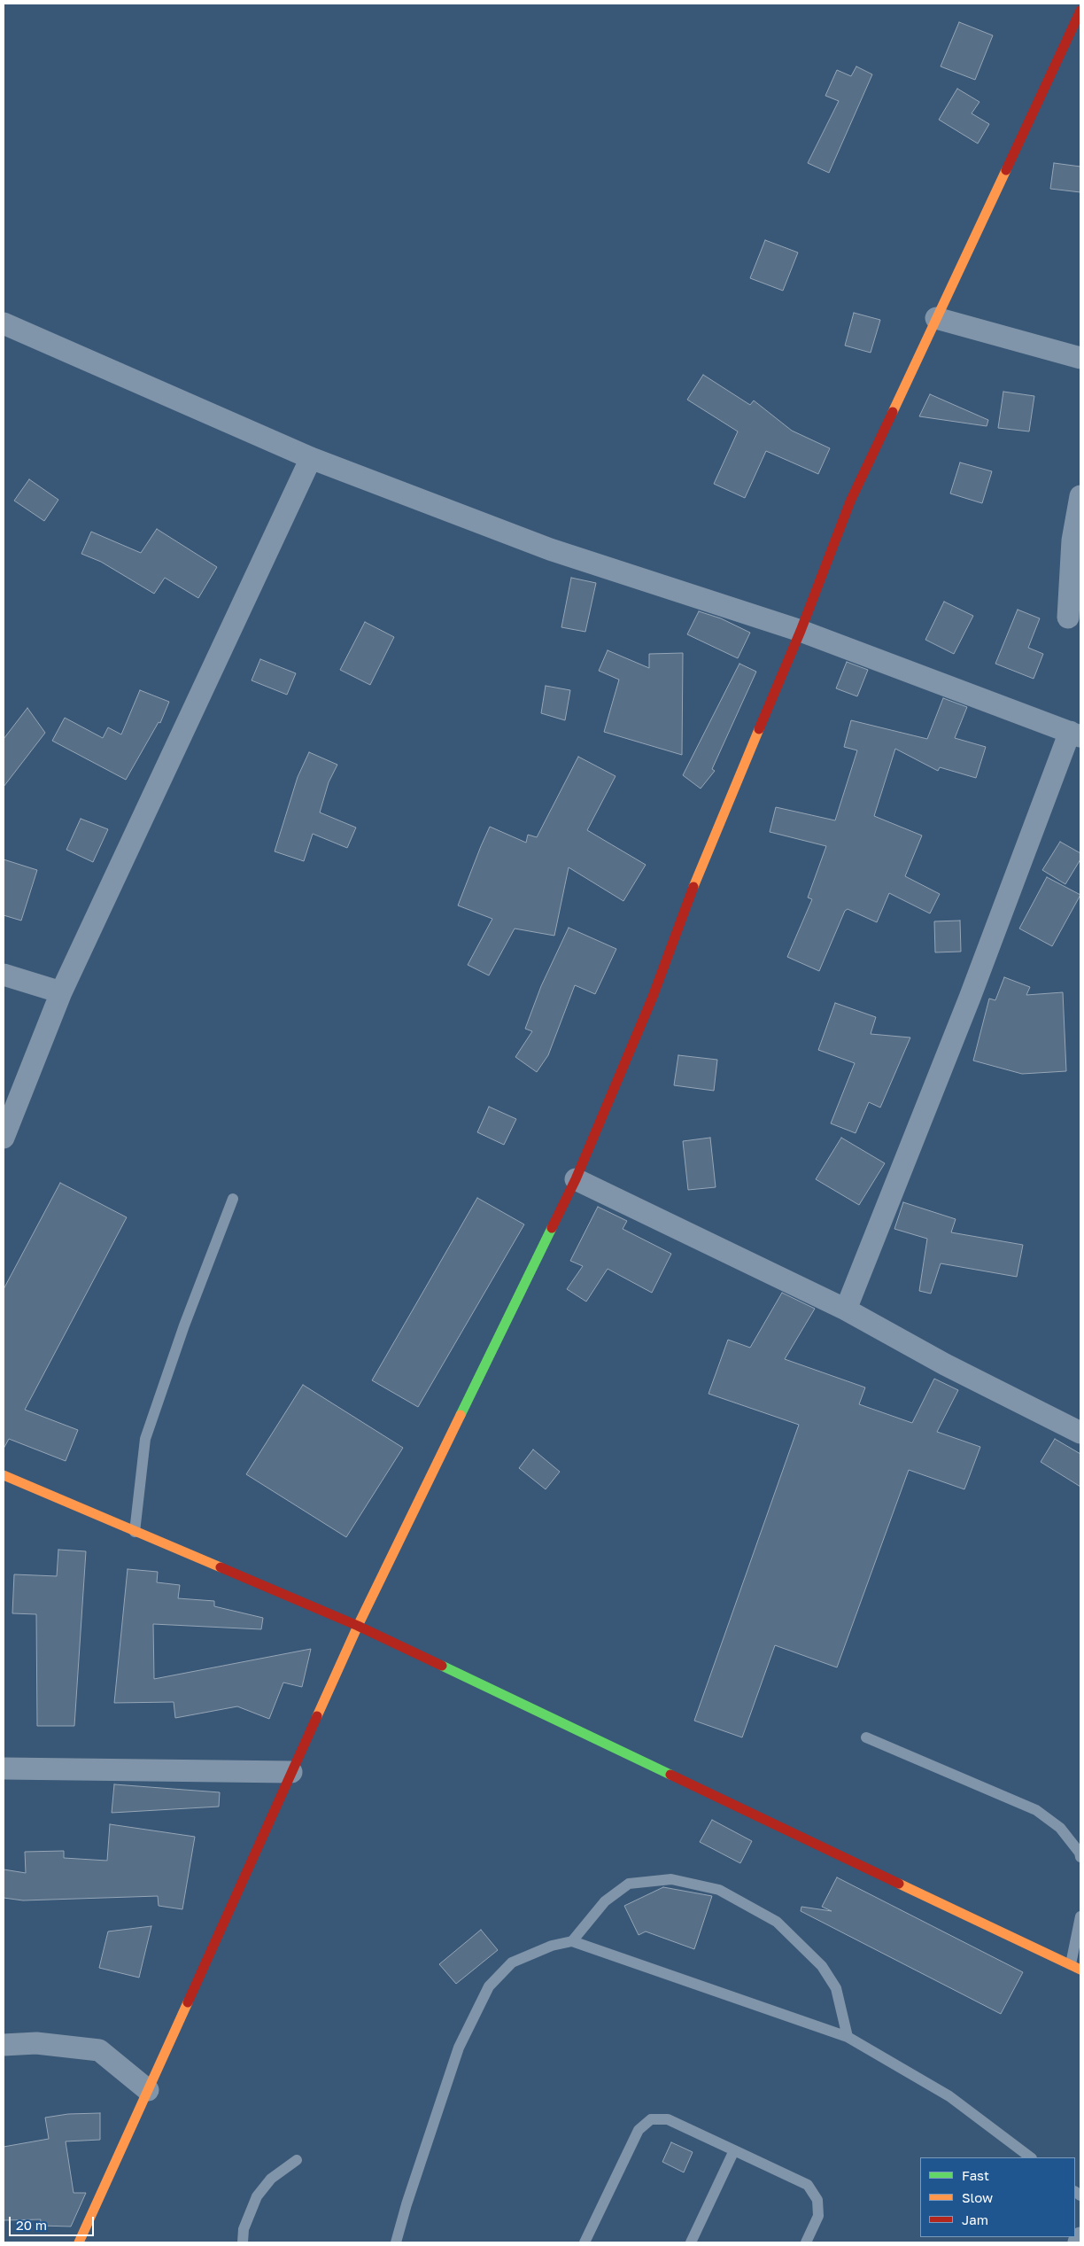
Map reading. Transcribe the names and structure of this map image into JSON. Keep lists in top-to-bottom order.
{
  "legend": ["Fast", "Slow", "Jam"],
  "scale_bar": "20 m"
}
